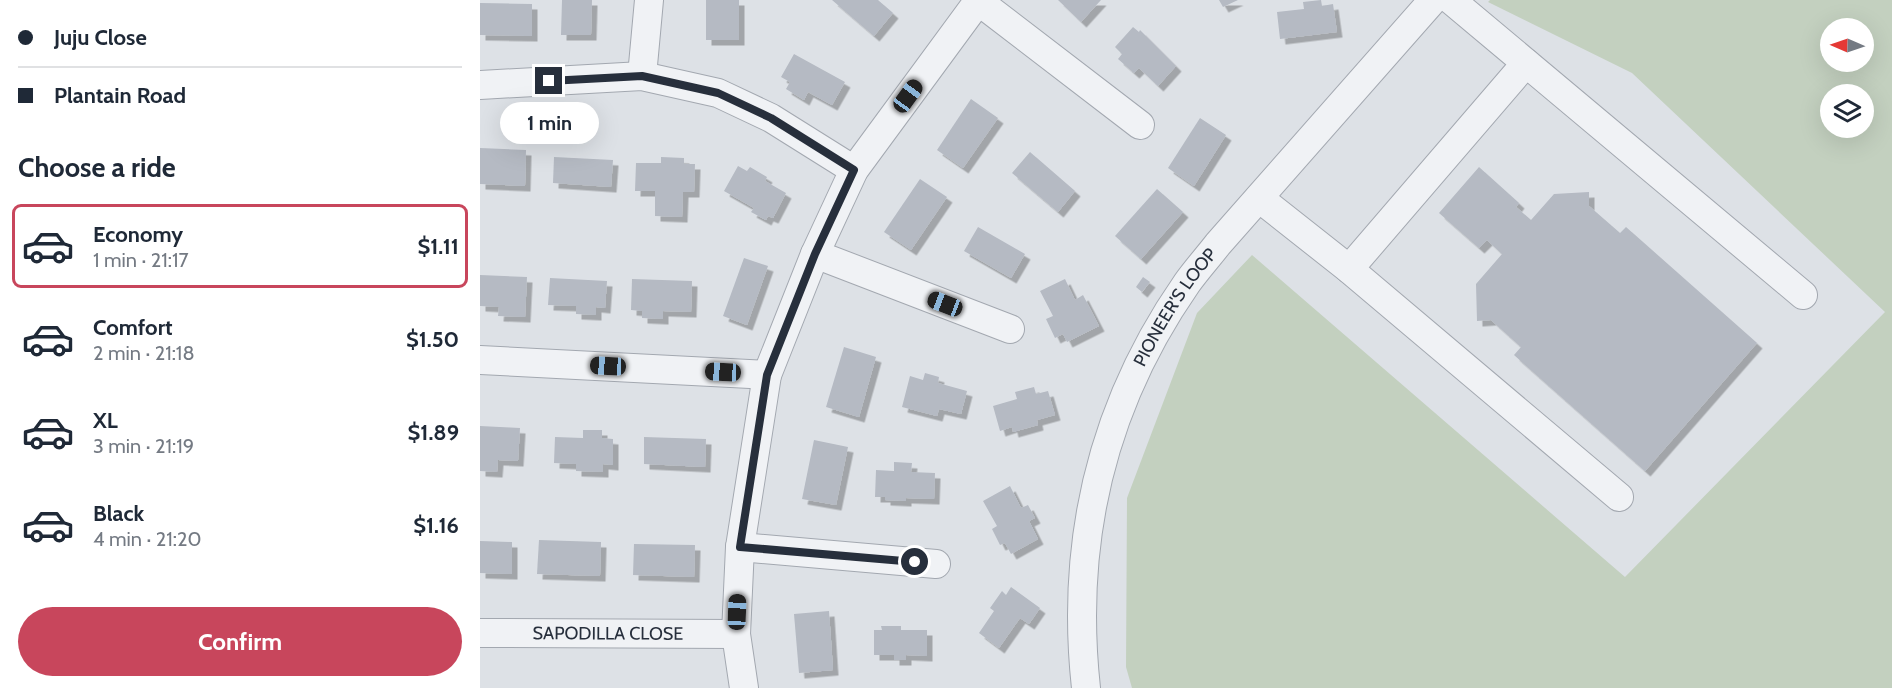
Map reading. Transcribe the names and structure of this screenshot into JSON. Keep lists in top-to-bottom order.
{
  "streets": {
    "street": ["PIONEER'S LOOP", "SAPODILLA CLOSE"]
  },
  "north": "left",
  "page": {
    "banner": ["Juju Close", "Plantain Road"],
    "bubble": "1 min",
    "heading": "Choose a ride",
    "list": [
      {
        "name": "Economy",
        "note": "1 min · 21:17",
        "value": "$1.11"
      },
      {
        "name": "Comfort",
        "note": "2 min · 21:18",
        "value": "$1.50"
      },
      {
        "name": "XL",
        "note": "3 min · 21:19",
        "value": "$1.89"
      },
      {
        "name": "Black",
        "note": "4 min · 21:20",
        "value": "$1.16"
      }
    ],
    "buttons": "Confirm"
  }
}
